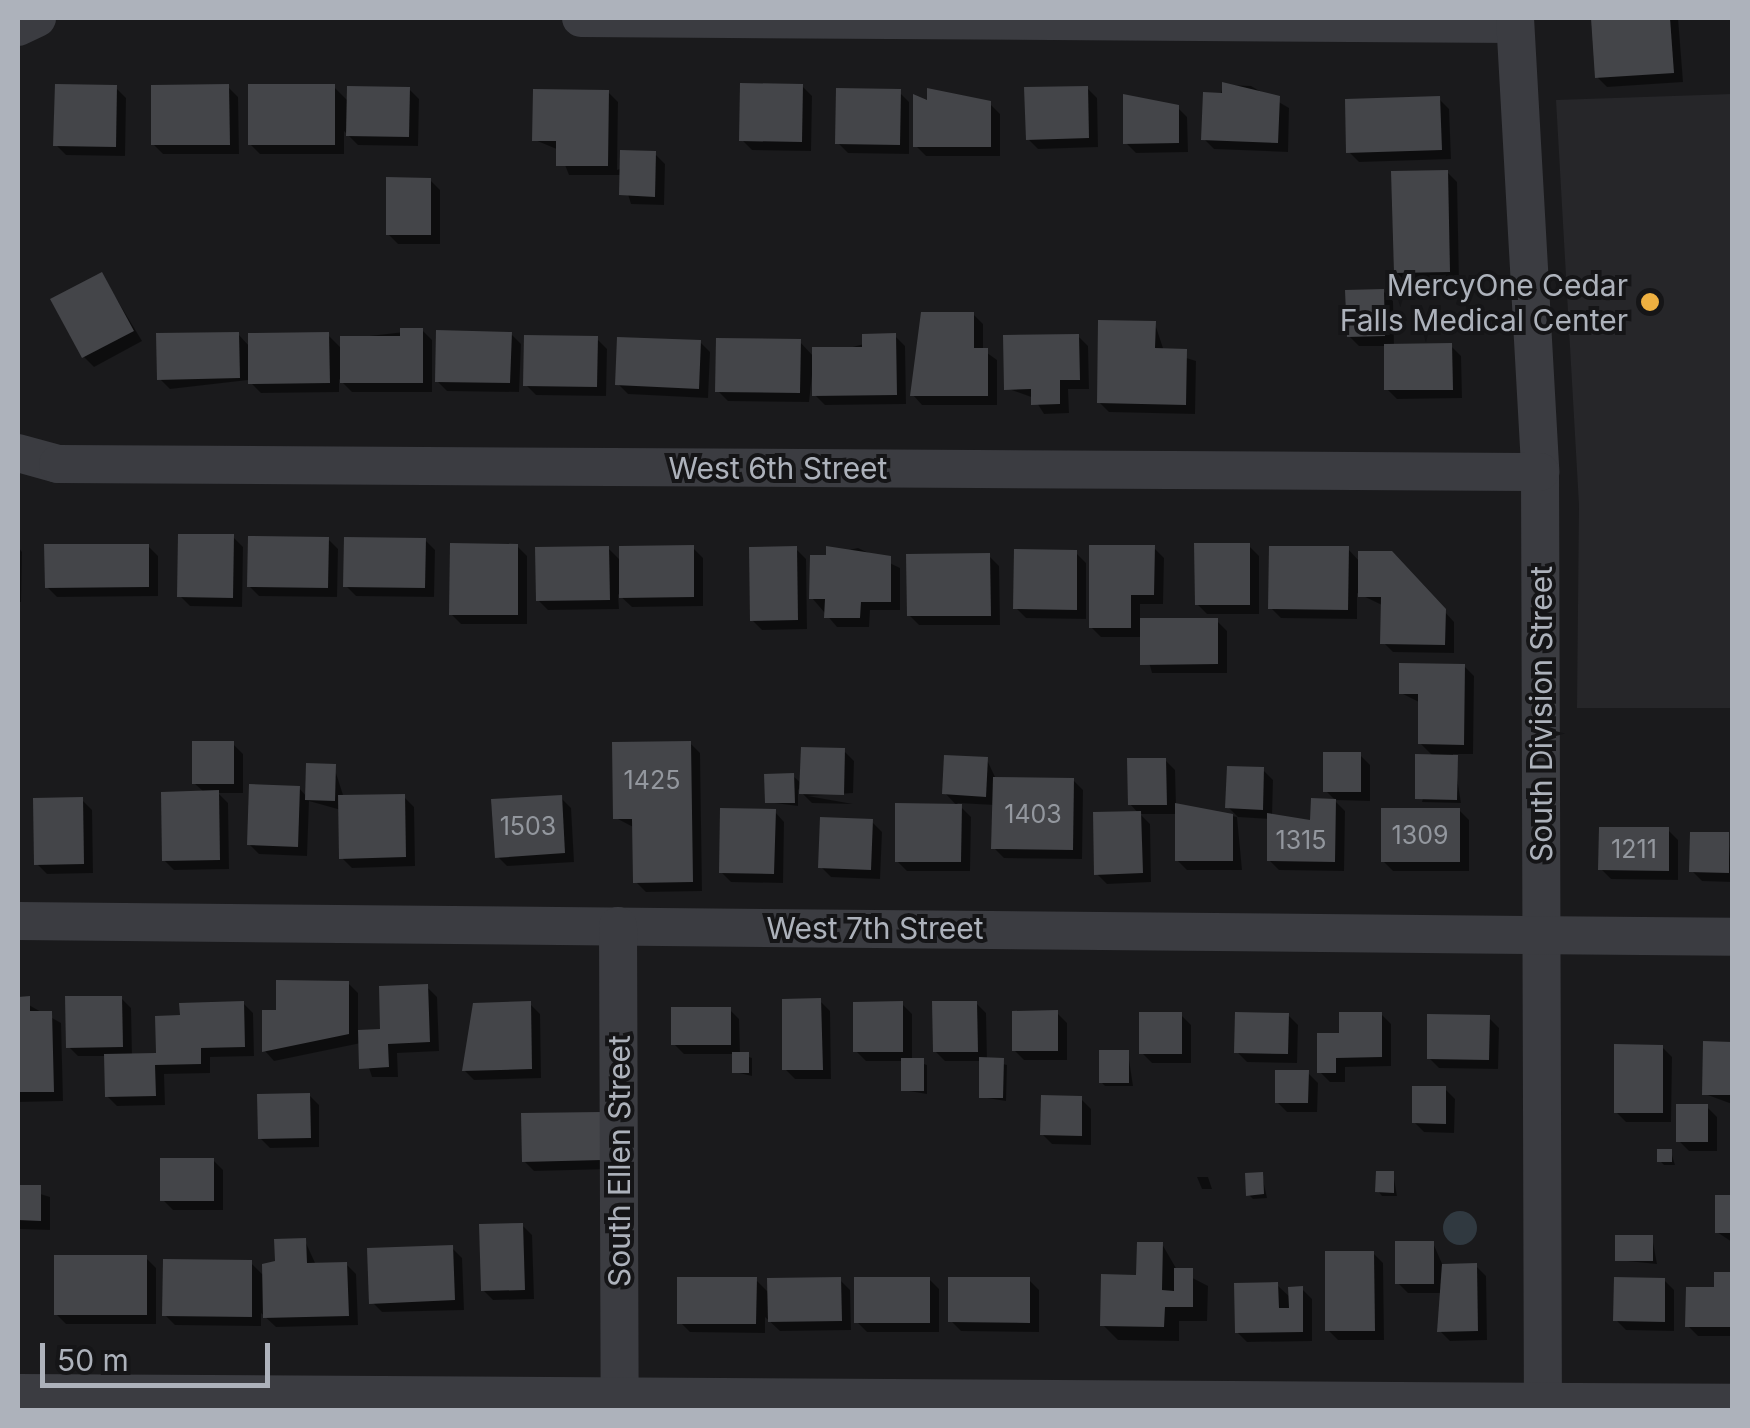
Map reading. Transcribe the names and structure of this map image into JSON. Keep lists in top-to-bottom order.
{
  "streets": {
    "street": [
      "West 6th Street",
      "South Division Street",
      "West 7th Street",
      "South Ellen Street"
    ]
  },
  "crossings": [
    ["West 6th Street", "South Division Street"],
    ["South Division Street", "West 7th Street"],
    ["West 7th Street", "South Ellen Street"]
  ],
  "places": ["MercyOne Cedar Falls Medical Center"],
  "house_numbers": [
    "1425",
    "1403",
    "1503",
    "1309",
    "1315",
    "1211"
  ],
  "scale_bar": "50 m"
}
